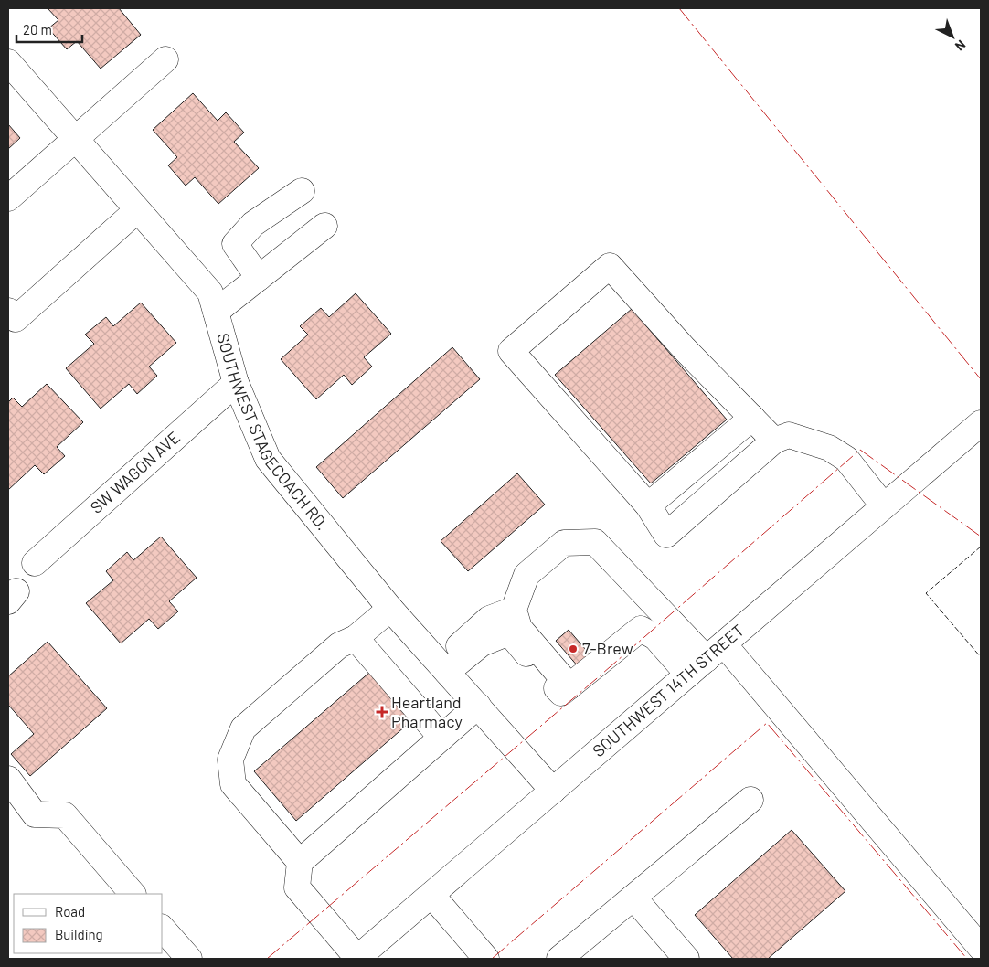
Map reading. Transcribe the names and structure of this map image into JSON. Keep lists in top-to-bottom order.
{
  "streets": {
    "street": ["SOUTHWEST STAGECOACH RD.", "SW WAGON AVE", "SOUTHWEST 14TH STREET"]
  },
  "crossings": [
    ["SOUTHWEST STAGECOACH RD.", "SW WAGON AVE"],
    ["SOUTHWEST STAGECOACH RD.", "SOUTHWEST 14TH STREET"]
  ],
  "places": {
    "other": ["7-Brew"],
    "health": ["Heartland Pharmacy"]
  },
  "legend": ["Road", "Building"],
  "scale_bar": "20 m",
  "north": "bottom right"
}
